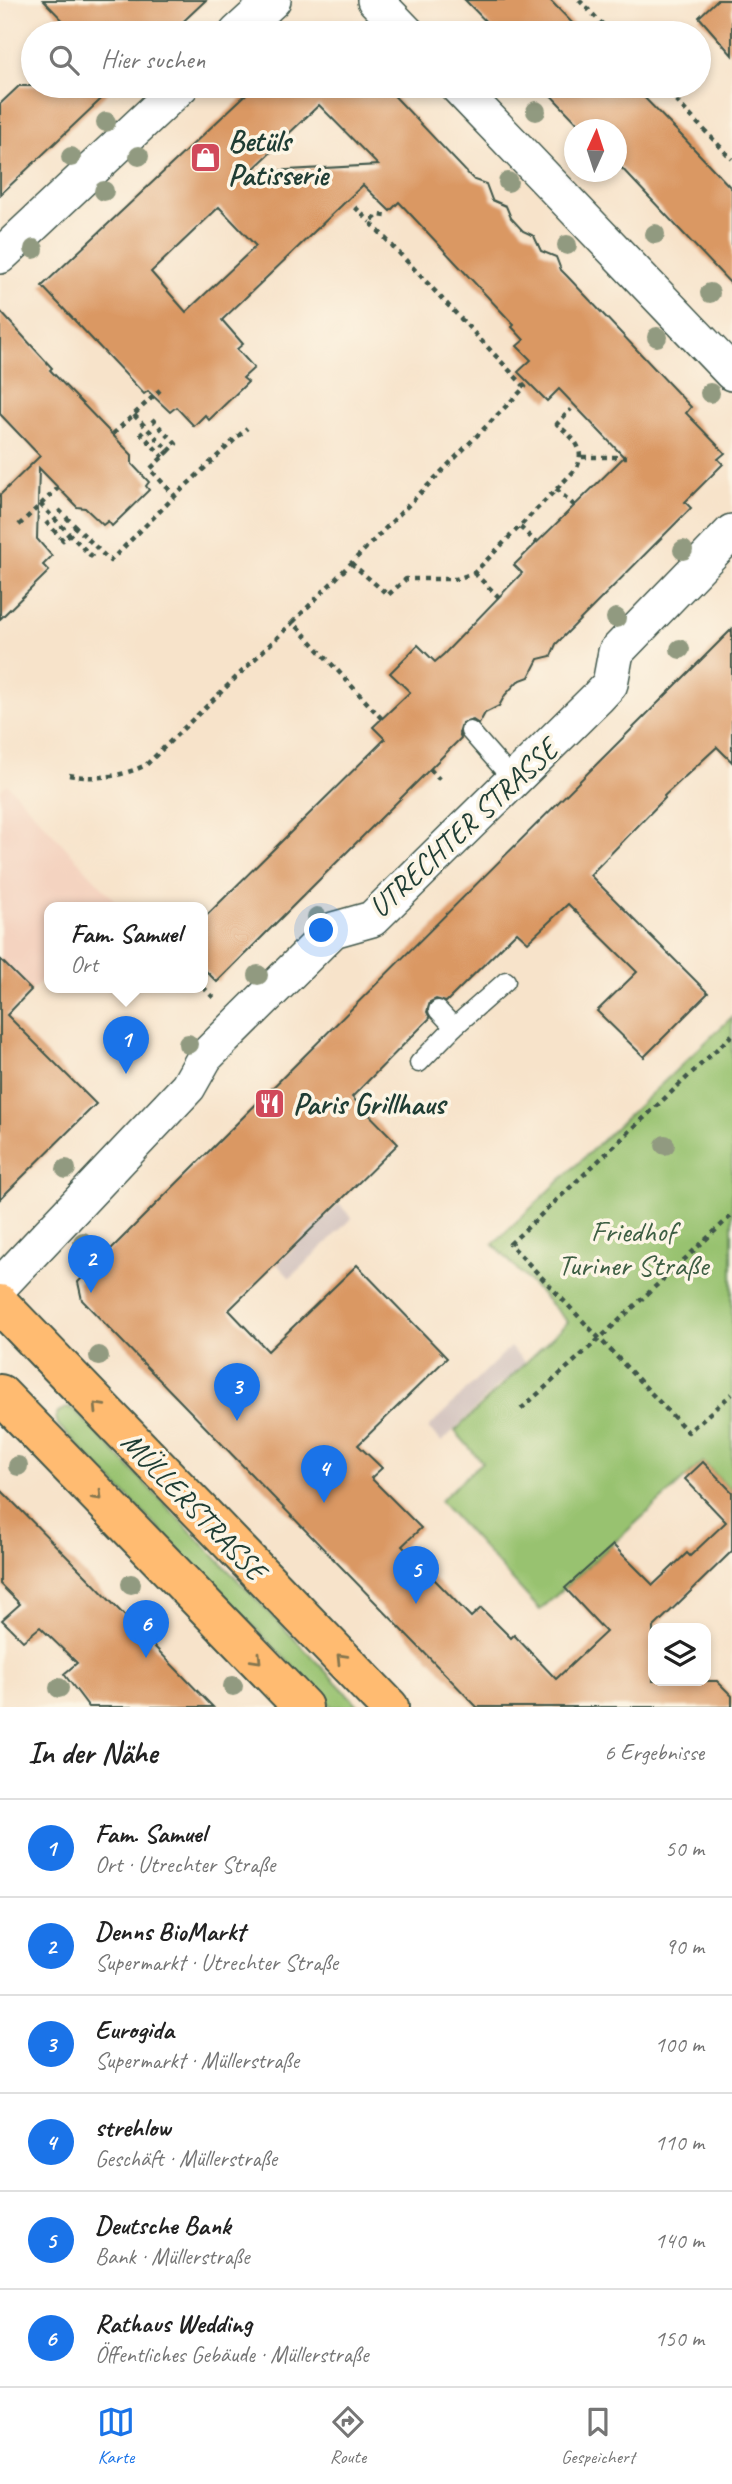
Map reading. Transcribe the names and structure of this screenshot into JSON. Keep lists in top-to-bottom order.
{
  "streets": {
    "main road": ["MÜLLERSTRASSE"],
    "street": ["UTRECHTER STRASSE"]
  },
  "parks": ["Friedhof Turiner Straße"],
  "places": {
    "shop": ["Betüls Patisserie"],
    "restaurant": ["Paris Grillhaus"]
  },
  "north": "top",
  "page": {
    "search": "Hier suchen",
    "popup": ["Fam. Samuel", "Ort"],
    "pins": [
      "1",
      "2",
      "3",
      "4",
      "5",
      "6"
    ],
    "heading": ["In der Nähe", "6 Ergebnisse"],
    "list": [
      {
        "mark": "1",
        "name": "Fam. Samuel",
        "note": "Ort · Utrechter Straße",
        "value": "50 m"
      },
      {
        "mark": "2",
        "name": "Denns BioMarkt",
        "note": "Supermarkt · Utrechter Straße",
        "value": "90 m"
      },
      {
        "mark": "3",
        "name": "Eurogida",
        "note": "Supermarkt · Müllerstraße",
        "value": "100 m"
      },
      {
        "mark": "4",
        "name": "strehlow",
        "note": "Geschäft · Müllerstraße",
        "value": "110 m"
      },
      {
        "mark": "5",
        "name": "Deutsche Bank",
        "note": "Bank · Müllerstraße",
        "value": "140 m"
      },
      {
        "mark": "6",
        "name": "Rathaus Wedding",
        "note": "Öffentliches Gebäude · Müllerstraße",
        "value": "150 m"
      }
    ],
    "nav": ["Karte", "Route", "Gespeichert"]
  }
}
